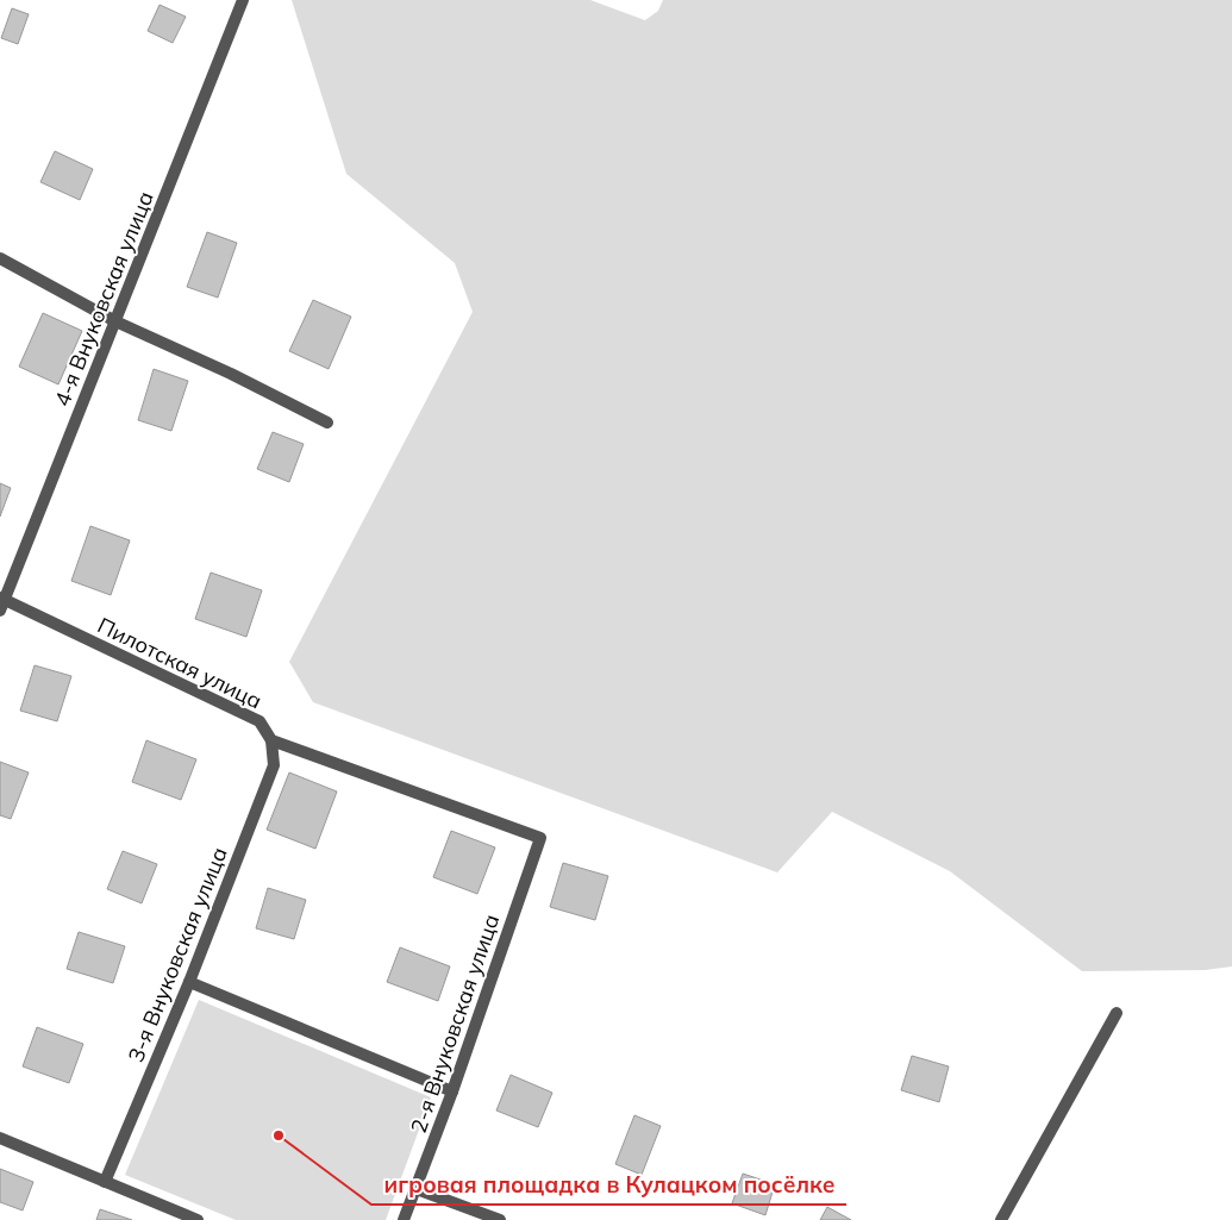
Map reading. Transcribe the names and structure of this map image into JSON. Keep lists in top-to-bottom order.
{
  "streets": {
    "street": [
      "4-я Внуковская улица",
      "Пилотская улица",
      "3-я Внуковская улица",
      "2-я Внуковская улица"
    ]
  },
  "crossings": [
    ["4-я Внуковская улица", "Пилотская улица"],
    ["Пилотская улица", "3-я Внуковская улица"],
    ["Пилотская улица", "2-я Внуковская улица"]
  ],
  "places": ["игровая площадка в Кулацком посёлке"]
}
